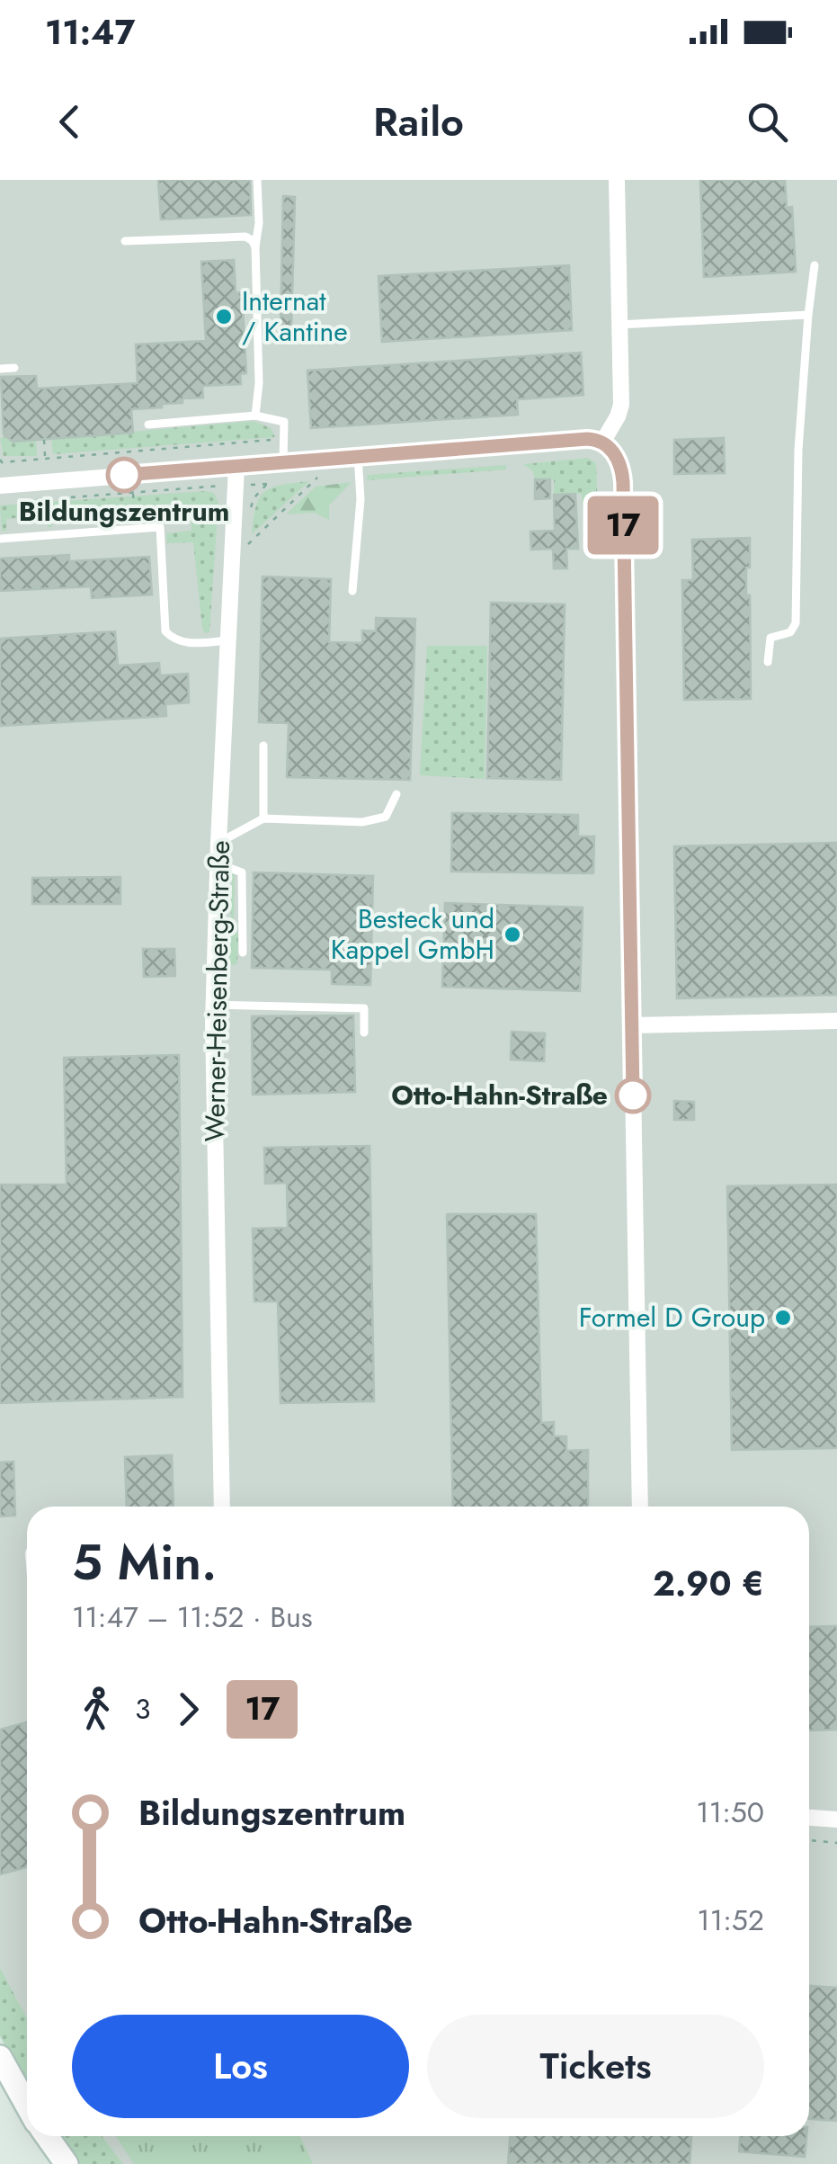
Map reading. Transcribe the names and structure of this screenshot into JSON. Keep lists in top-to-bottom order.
{
  "streets": {
    "street": ["Werner-Heisenberg-Straße"]
  },
  "places": [
    "Internat / Kantine",
    "Bildungszentrum",
    "Besteck und Kappel GmbH",
    "Otto-Hahn-Straße",
    "Formel D Group"
  ],
  "lines": ["bus line 17"],
  "page": {
    "status": "11:47",
    "header": "Railo",
    "on_map": "17",
    "heading": ["5 Min.", "11:47 – 11:52 · Bus", "2.90 €"],
    "legs": ["3", "17"],
    "list": [
      {
        "name": "Bildungszentrum",
        "value": "11:50"
      },
      {
        "name": "Otto-Hahn-Straße",
        "value": "11:52"
      }
    ],
    "buttons": ["Los", "Tickets"]
  }
}
